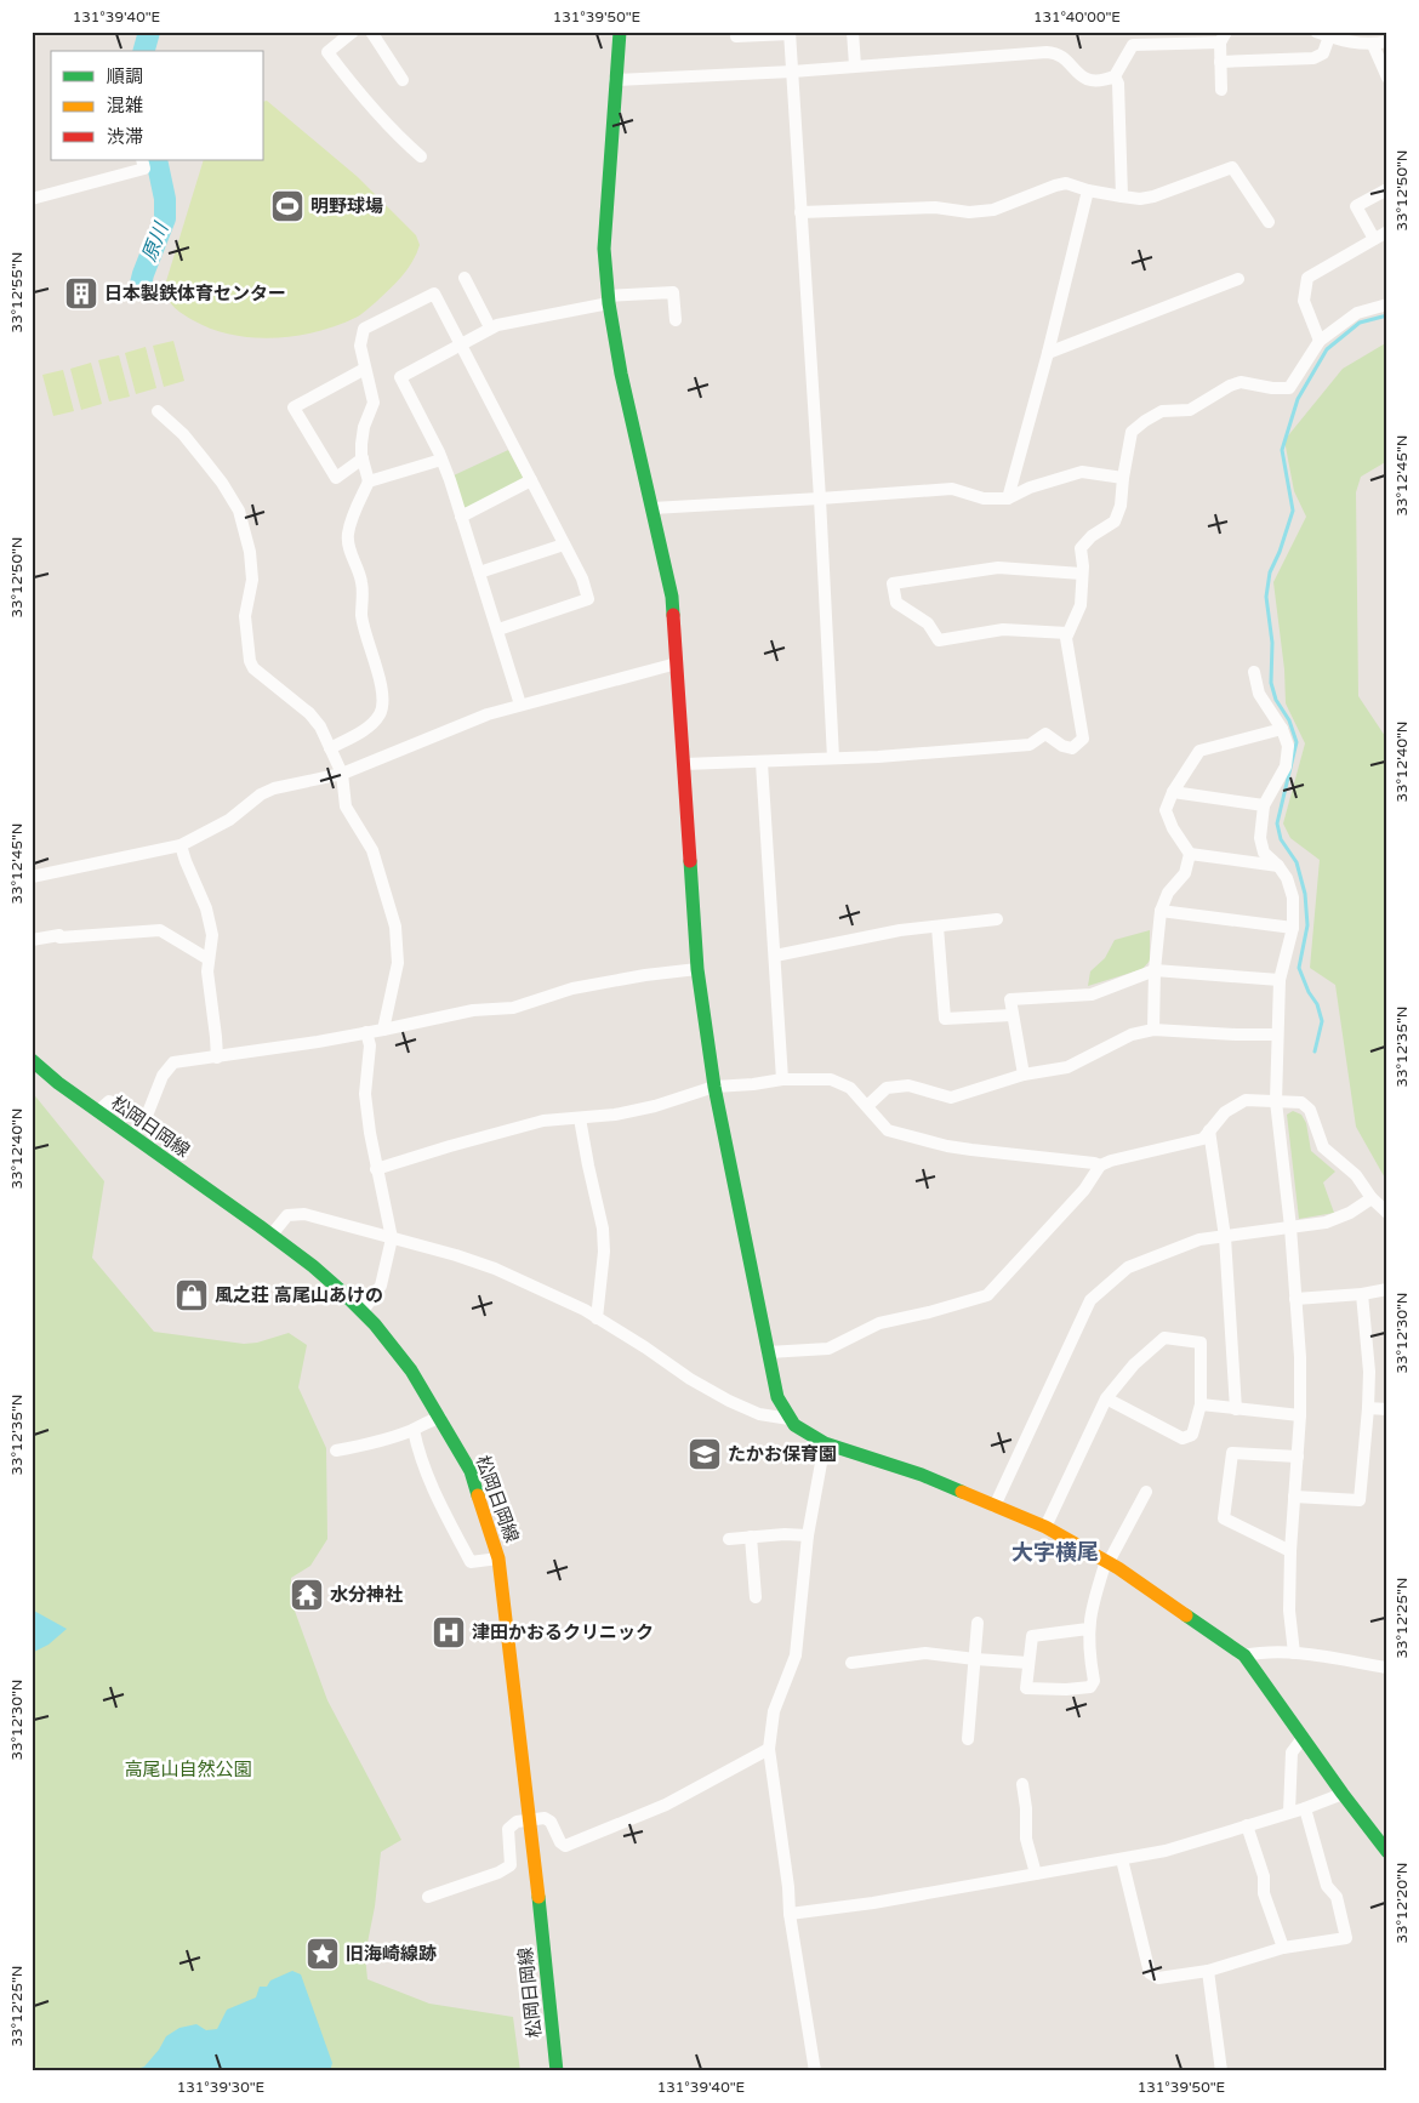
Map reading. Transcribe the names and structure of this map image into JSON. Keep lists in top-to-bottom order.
{
  "streets": {
    "street": ["松岡日岡線"]
  },
  "districts": ["大字横尾"],
  "water": ["原川"],
  "parks": ["高尾山自然公園"],
  "places": {
    "sports": ["明野球場"],
    "building": ["日本製鉄体育センター"],
    "shop": ["風之荘 高尾山あけの"],
    "school or university": ["たかお保育園"],
    "temple": ["水分神社"],
    "hospital": ["津田かおるクリニック"],
    "place": ["旧海崎線跡"]
  },
  "legend": ["順調", "混雑", "渋滞"],
  "coordinates": [
    "131°39'40\"E",
    "131°39'50\"E",
    "131°40'00\"E",
    "33°12'50\"N",
    "33°12'55\"N",
    "33°12'45\"N",
    "33°12'40\"N",
    "33°12'35\"N",
    "33°12'30\"N",
    "33°12'25\"N",
    "33°12'20\"N",
    "131°39'30\"E"
  ]
}
